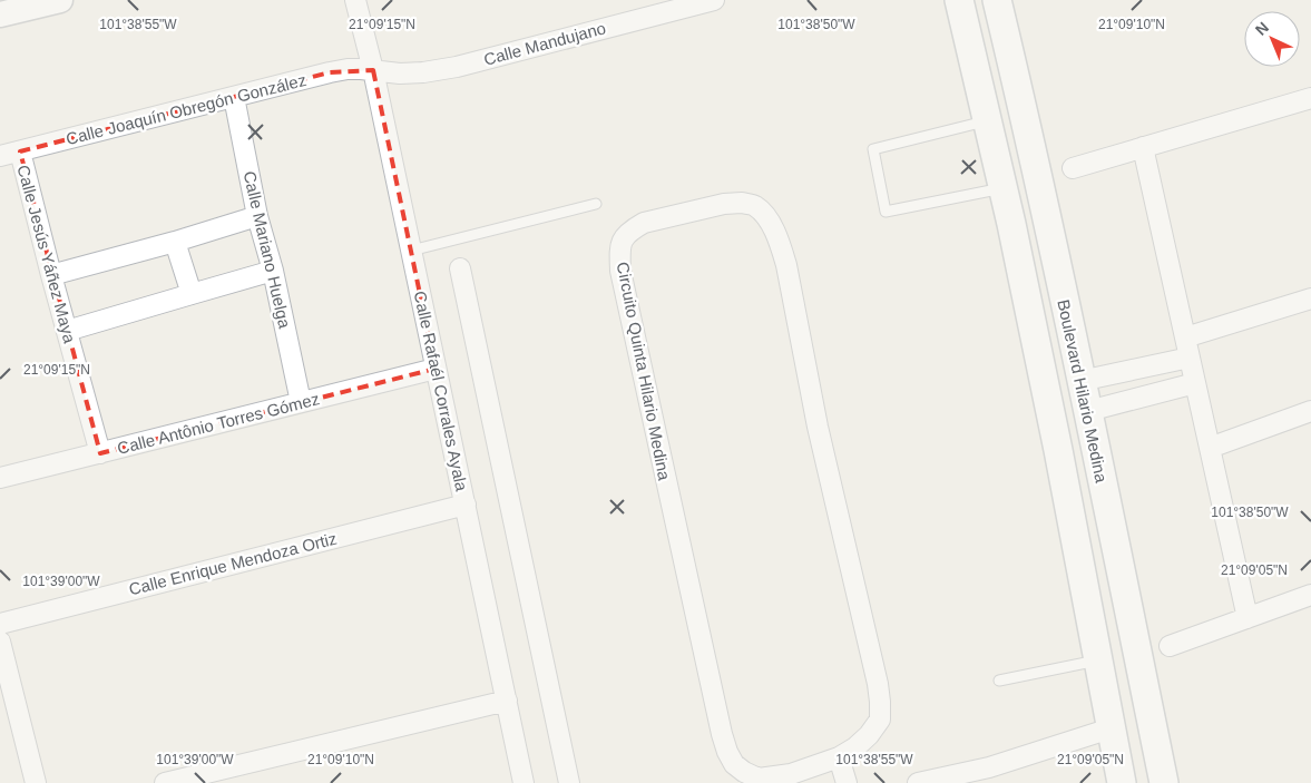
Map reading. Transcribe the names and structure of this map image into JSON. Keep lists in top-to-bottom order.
{
  "streets": {
    "main road": ["Boulevard Hilario Medina"],
    "street": [
      "Calle Mandujano",
      "Calle Joaquín Obregón González",
      "Calle Mariano Huelga",
      "Calle Jesús Yáñez Maya",
      "Circuito Quinta Hilario Medina",
      "Calle Rafaél Corrales Ayala",
      "Calle Antônio Torres Gómez",
      "Calle Enrique Mendoza Ortiz"
    ]
  },
  "crossings": [
    ["Calle Mandujano", "Calle Joaquín Obregón González"],
    ["Calle Mandujano", "Calle Rafaél Corrales Ayala"],
    ["Calle Joaquín Obregón González", "Calle Mariano Huelga"],
    ["Calle Joaquín Obregón González", "Calle Jesús Yáñez Maya"],
    ["Calle Joaquín Obregón González", "Calle Rafaél Corrales Ayala"],
    ["Calle Mariano Huelga", "Calle Antônio Torres Gómez"],
    ["Calle Jesús Yáñez Maya", "Calle Antônio Torres Gómez"],
    ["Calle Rafaél Corrales Ayala", "Calle Antônio Torres Gómez"],
    ["Calle Rafaél Corrales Ayala", "Calle Enrique Mendoza Ortiz"]
  ],
  "north": "top left",
  "coordinates": [
    "21°09'15\"N",
    "21°09'10\"N",
    "101°38'55\"W",
    "101°38'50\"W",
    "21°09'05\"N",
    "101°39'00\"W"
  ]
}
